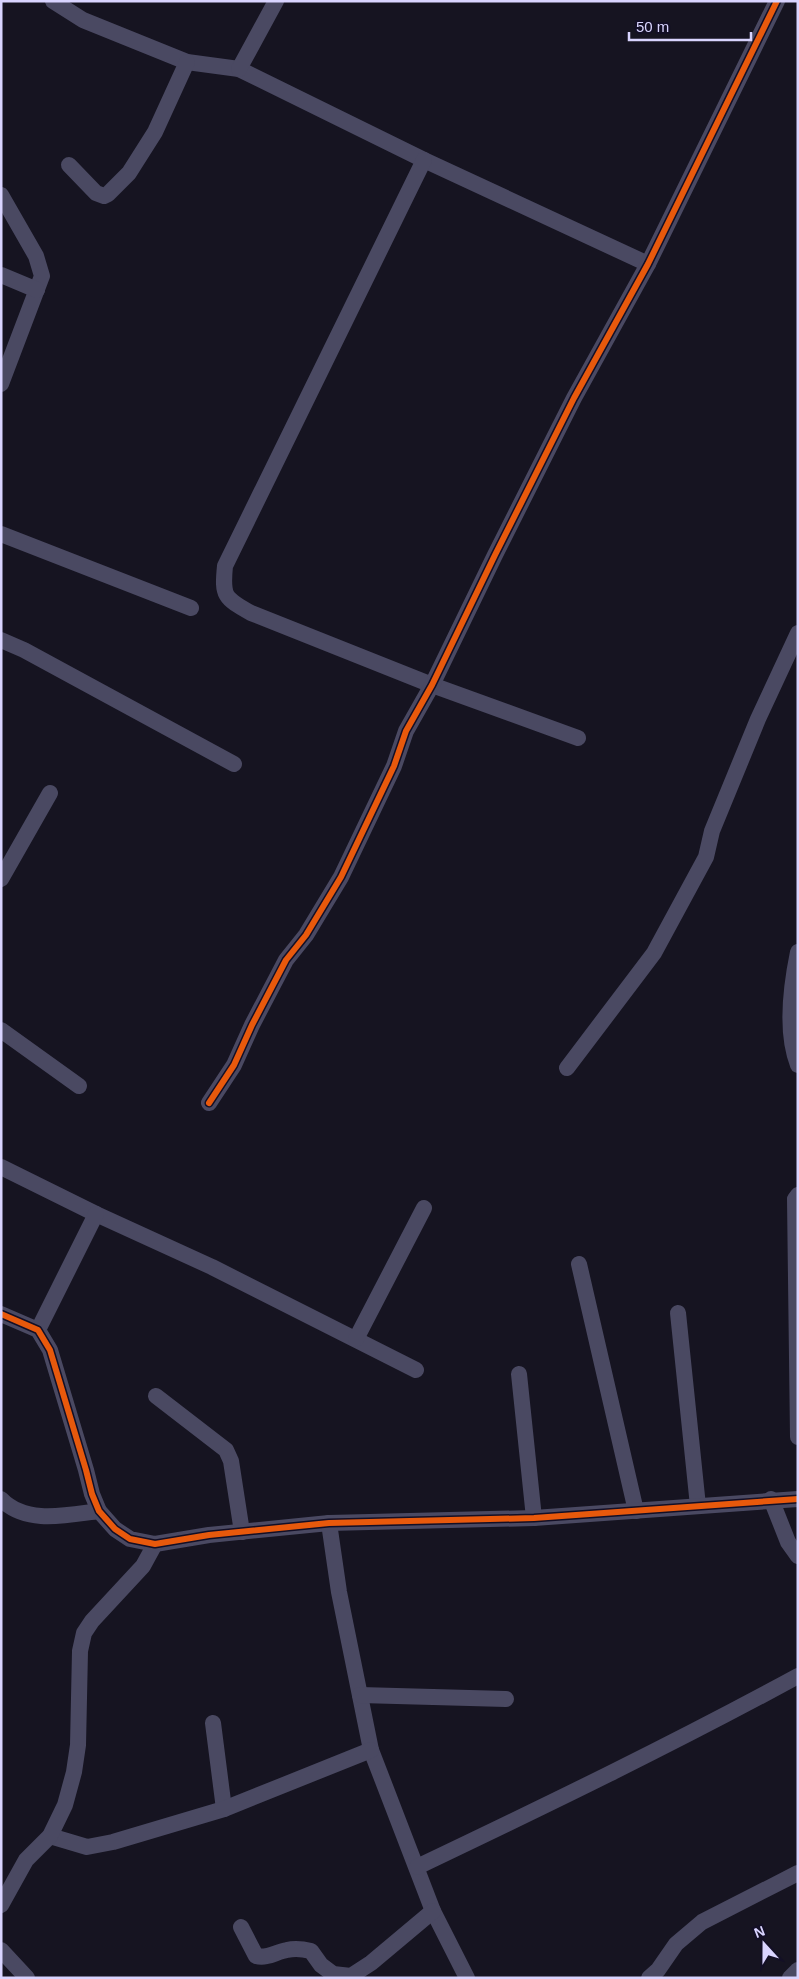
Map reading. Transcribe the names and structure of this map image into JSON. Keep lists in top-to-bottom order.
{
  "scale_bar": "50 m",
  "north": "top"
}
